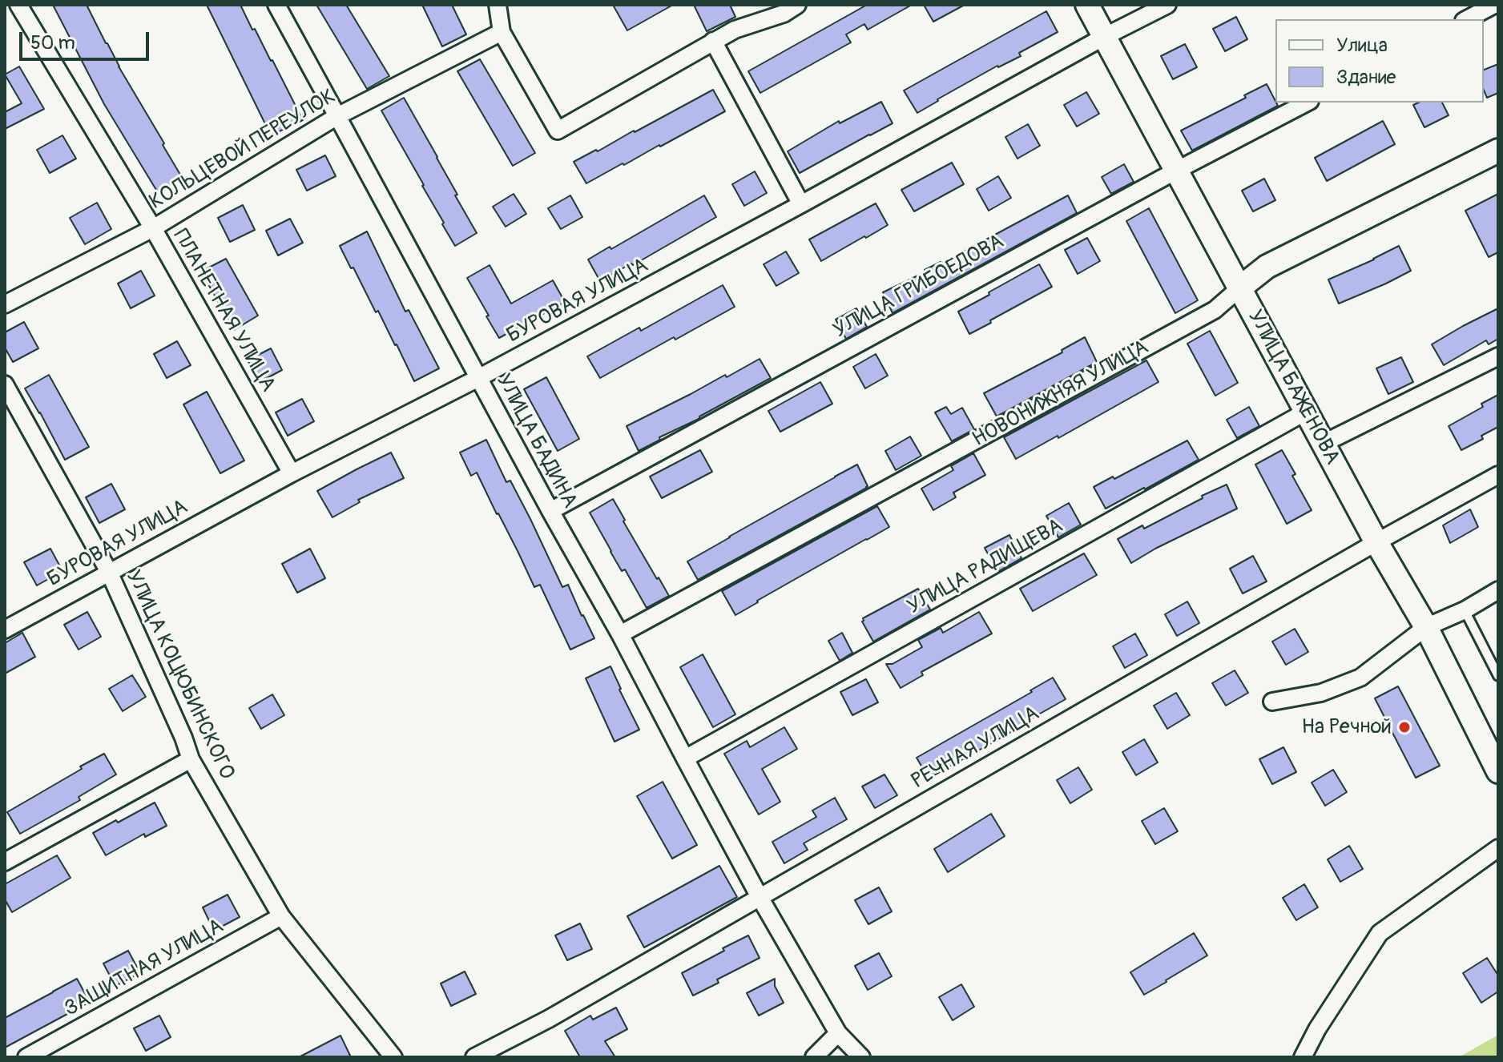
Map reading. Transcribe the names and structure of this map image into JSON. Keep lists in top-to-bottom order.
{
  "streets": {
    "main road": ["УЛИЦА БАЖЕНОВА", "НОВОНИЖНЯЯ УЛИЦА"],
    "street": [
      "КОЛЬЦЕВОЙ ПЕРЕУЛОК",
      "УЛИЦА ГРИБОЕДОВА",
      "БУРОВАЯ УЛИЦА",
      "ПЛАНЕТНАЯ УЛИЦА",
      "УЛИЦА БАДИНА",
      "УЛИЦА РАДИЩЕВА",
      "УЛИЦА КОЦЮБИНСКОГО",
      "РЕЧНАЯ УЛИЦА",
      "ЗАЩИТНАЯ УЛИЦА"
    ]
  },
  "crossings": [
    ["КОЛЬЦЕВОЙ ПЕРЕУЛОК", "ПЛАНЕТНАЯ УЛИЦА"],
    ["КОЛЬЦЕВОЙ ПЕРЕУЛОК", "УЛИЦА БАДИНА"],
    ["УЛИЦА ГРИБОЕДОВА", "УЛИЦА БАЖЕНОВА"],
    ["УЛИЦА ГРИБОЕДОВА", "УЛИЦА БАДИНА"],
    ["БУРОВАЯ УЛИЦА", "ПЛАНЕТНАЯ УЛИЦА"],
    ["БУРОВАЯ УЛИЦА", "УЛИЦА БАЖЕНОВА"],
    ["БУРОВАЯ УЛИЦА", "УЛИЦА БАДИНА"],
    ["БУРОВАЯ УЛИЦА", "УЛИЦА КОЦЮБИНСКОГО"],
    ["УЛИЦА БАЖЕНОВА", "НОВОНИЖНЯЯ УЛИЦА"],
    ["УЛИЦА БАЖЕНОВА", "УЛИЦА РАДИЩЕВА"],
    ["УЛИЦА БАЖЕНОВА", "РЕЧНАЯ УЛИЦА"],
    ["НОВОНИЖНЯЯ УЛИЦА", "УЛИЦА БАДИНА"],
    ["УЛИЦА БАДИНА", "УЛИЦА РАДИЩЕВА"],
    ["УЛИЦА БАДИНА", "РЕЧНАЯ УЛИЦА"],
    ["УЛИЦА КОЦЮБИНСКОГО", "ЗАЩИТНАЯ УЛИЦА"]
  ],
  "places": ["На Речной"],
  "legend": ["Улица", "Здание"],
  "scale_bar": "50 m"
}
